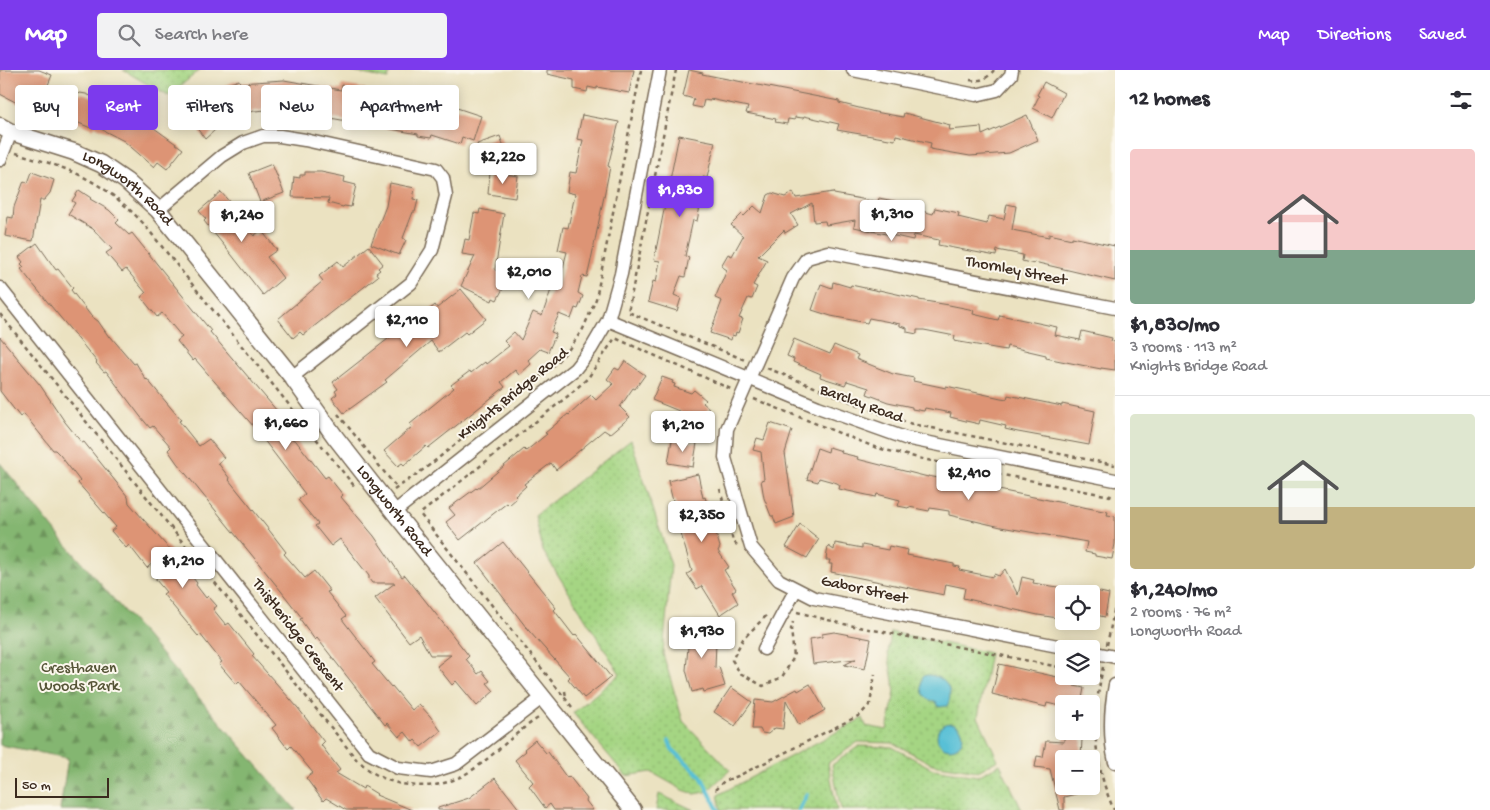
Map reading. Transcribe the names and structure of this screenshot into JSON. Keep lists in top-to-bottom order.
{
  "streets": {
    "street": [
      "Longworth Road",
      "Thornley Street",
      "Knights Bridge Road",
      "Barclay Road",
      "Gabor Street",
      "Thistleridge Crescent"
    ]
  },
  "crossings": [
    ["Longworth Road", "Knights Bridge Road"],
    ["Longworth Road", "Thistleridge Crescent"],
    ["Thornley Street", "Barclay Road"],
    ["Thornley Street", "Gabor Street"],
    ["Knights Bridge Road", "Barclay Road"],
    ["Barclay Road", "Gabor Street"]
  ],
  "parks": ["Cresthaven Woods Park"],
  "scale_bar": "50 m",
  "page": {
    "header": "Map",
    "search": "Search here",
    "nav": ["Map", "Directions", "Saved"],
    "heading": "12 homes",
    "chip": [
      "Buy",
      "Rent",
      "Filters",
      "New",
      "Apartment"
    ],
    "list": [
      {
        "name": "$1,830/mo",
        "note": "3 rooms · 113 m² · Knights Bridge Road"
      },
      {
        "name": "$1,240/mo",
        "note": "2 rooms · 76 m² · Longworth Road"
      }
    ],
    "price": [
      "$2,220",
      "$1,830",
      "$1,310",
      "$1,240",
      "$2,010",
      "$2,110",
      "$1,660",
      "$1,210",
      "$2,410",
      "$2,350",
      "$1,210",
      "$1,930"
    ],
    "map_buttons": ["+", "−"],
    "scale": "50 m"
  }
}
